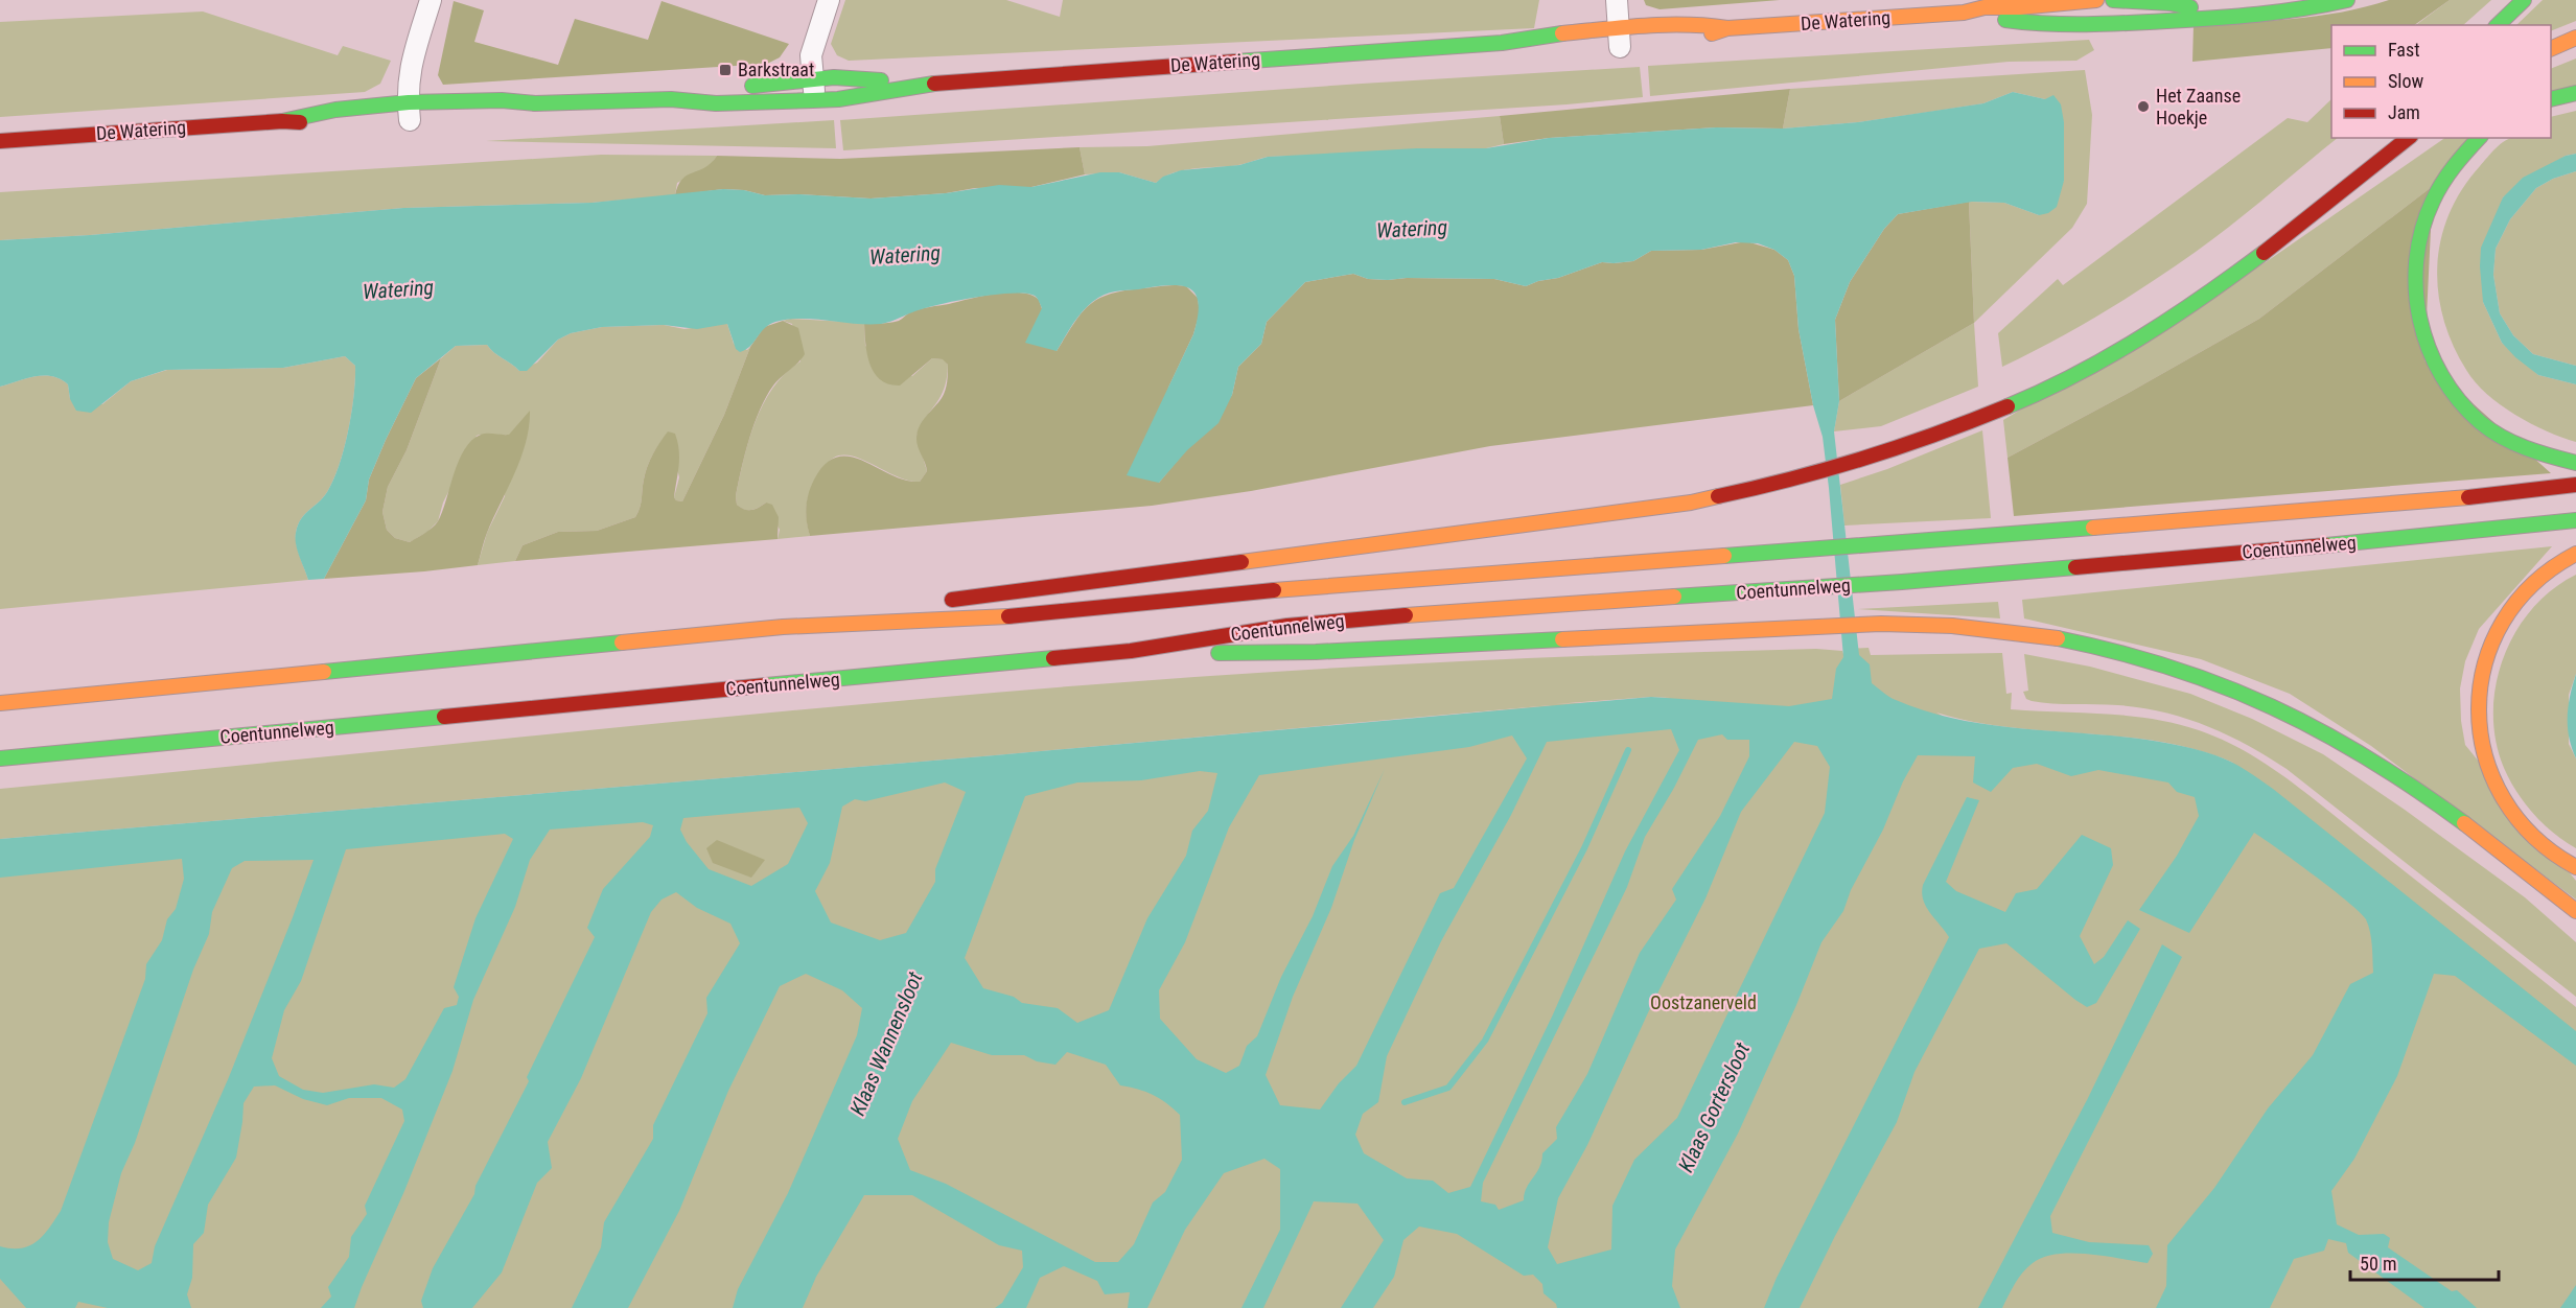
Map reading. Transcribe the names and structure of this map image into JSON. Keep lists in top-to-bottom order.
{
  "streets": {
    "main road": ["De Watering", "Coentunnelweg"]
  },
  "water": ["Watering", "Klaas Wannensloot", "Klaas Gortersloot"],
  "parks": ["Oostzanerveld"],
  "places": {
    "transit": ["Barkstraat"],
    "other": ["Het Zaanse Hoekje"]
  },
  "legend": ["Fast", "Slow", "Jam"],
  "scale_bar": "50 m"
}
